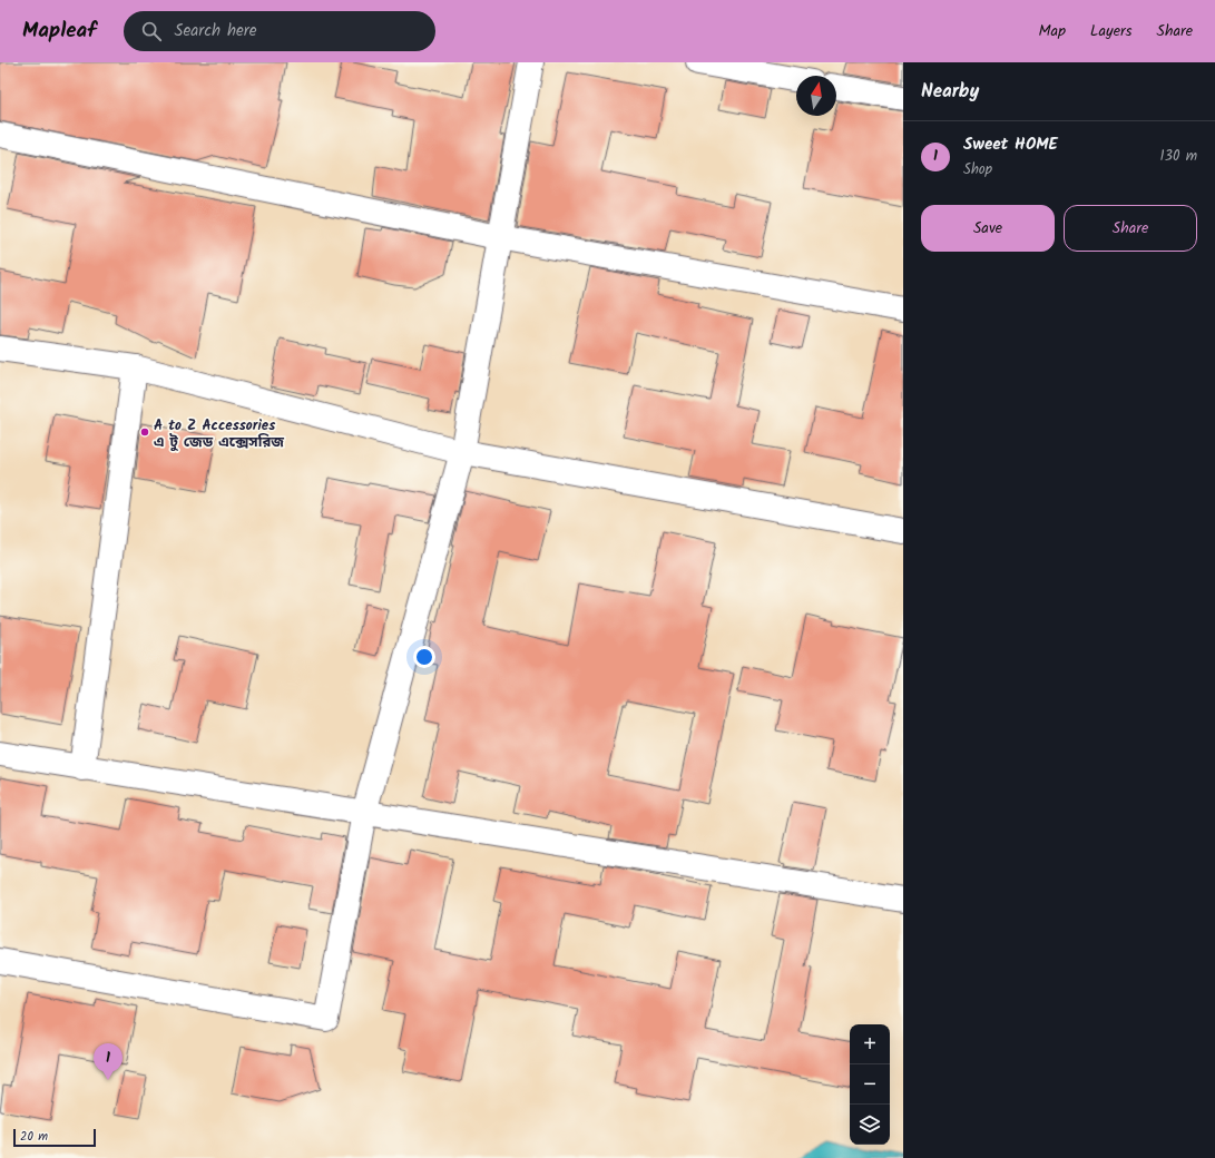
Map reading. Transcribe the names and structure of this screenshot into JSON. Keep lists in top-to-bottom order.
{
  "places": ["A to Z Accessories এ টু জেড এক্সেসরিজ"],
  "scale_bar": "20 m",
  "north": "top",
  "page": {
    "header": "Mapleaf",
    "search": "Search here",
    "nav": ["Map", "Layers", "Share"],
    "heading": "Nearby",
    "list": [
      {
        "mark": "1",
        "name": "Sweet HOME",
        "note": "Shop",
        "value": "130 m"
      }
    ],
    "buttons": ["Save", "Share"],
    "map_buttons": ["+", "−"],
    "pins": "1",
    "scale": "20 m"
  }
}
